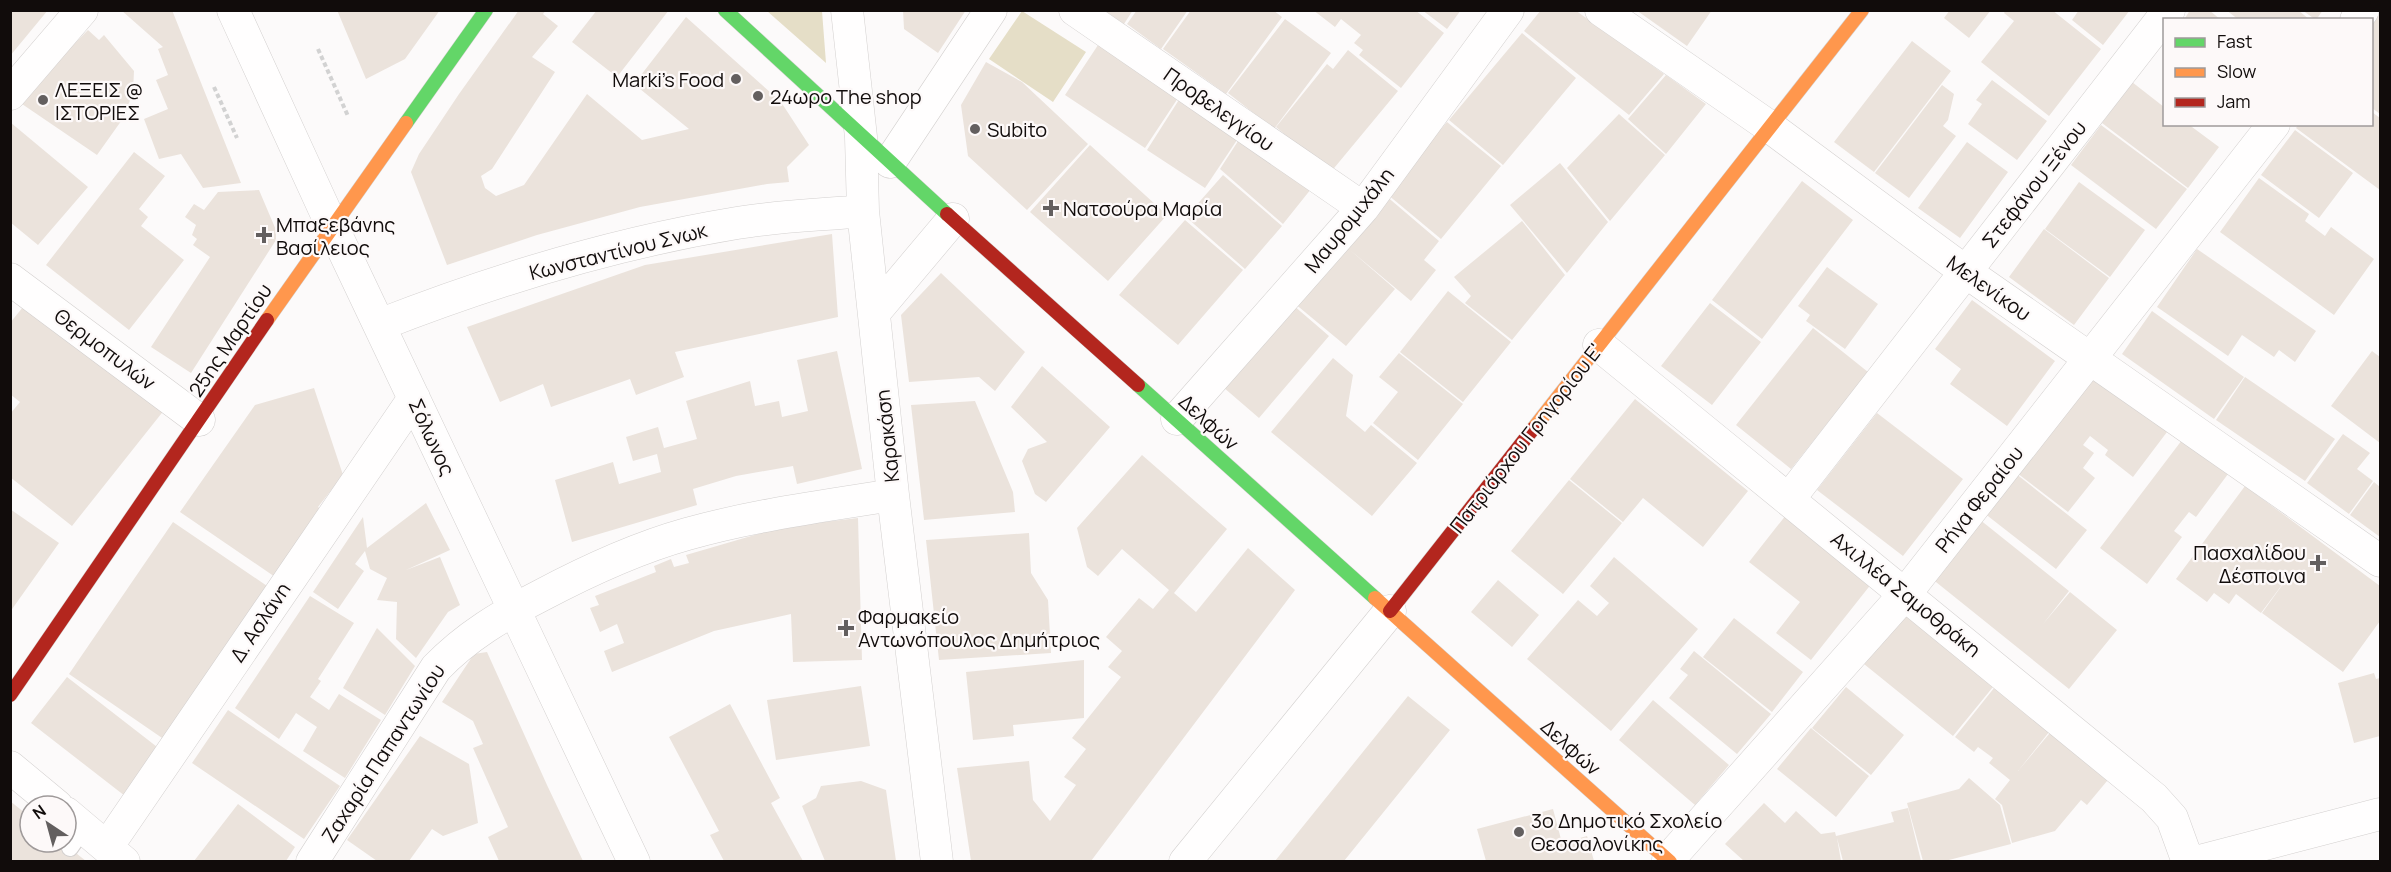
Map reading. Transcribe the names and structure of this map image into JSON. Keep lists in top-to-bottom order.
{
  "streets": {
    "main road": ["25ης Μαρτίου", "Δελφών", "Πατριάρχου Γρηγορίου Ε'"],
    "street": [
      "Προβελεγγίου",
      "Στεφάνου Ξένου",
      "Μαυρομιχάλη",
      "Κωνσταντίνου Σνωκ",
      "Μελενίκου",
      "Θερμοπυλών",
      "Καρακάση",
      "Σόλωνος",
      "Ρήγα Φεραίου",
      "Αχιλλέα Σαμοθράκη",
      "Δ. Ασλάνη",
      "Ζαχαρία Παπαντωνίου"
    ]
  },
  "crossings": [
    ["Προβελεγγίου", "Μαυρομιχάλη"],
    ["Στεφάνου Ξένου", "Μελενίκου"],
    ["Στεφάνου Ξένου", "Αχιλλέα Σαμοθράκη"],
    ["Μαυρομιχάλη", "Δελφών"],
    ["Κωνσταντίνου Σνωκ", "Καρακάση"],
    ["Κωνσταντίνου Σνωκ", "Σόλωνος"],
    ["Μελενίκου", "Πατριάρχου Γρηγορίου Ε'"],
    ["Μελενίκου", "Ρήγα Φεραίου"],
    ["25ης Μαρτίου", "Θερμοπυλών"],
    ["25ης Μαρτίου", "Σόλωνος"],
    ["Δελφών", "Καρακάση"],
    ["Δελφών", "Πατριάρχου Γρηγορίου Ε'"],
    ["Δελφών", "Ρήγα Φεραίου"],
    ["Καρακάση", "Ζαχαρία Παπαντωνίου"],
    ["Σόλωνος", "Δ. Ασλάνη"],
    ["Σόλωνος", "Ζαχαρία Παπαντωνίου"],
    ["Πατριάρχου Γρηγορίου Ε'", "Αχιλλέα Σαμοθράκη"],
    ["Ρήγα Φεραίου", "Αχιλλέα Σαμοθράκη"]
  ],
  "places": {
    "other": [
      "Marki's Food",
      "24ωρο The shop",
      "ΛΕΞΕΙΣ @ ΙΣΤΟΡΙΕΣ",
      "Subito",
      "3ο Δημοτικό Σχολείο Θεσσαλονίκης"
    ],
    "health": [
      "Νατσούρα Μαρία",
      "Μπαξεβάνης Βασίλειος",
      "Πασχαλίδου Δέσποινα",
      "Φαρμακείο Αντωνόπουλος Δημήτριος"
    ]
  },
  "legend": ["Fast", "Slow", "Jam"],
  "north": "top left"
}
